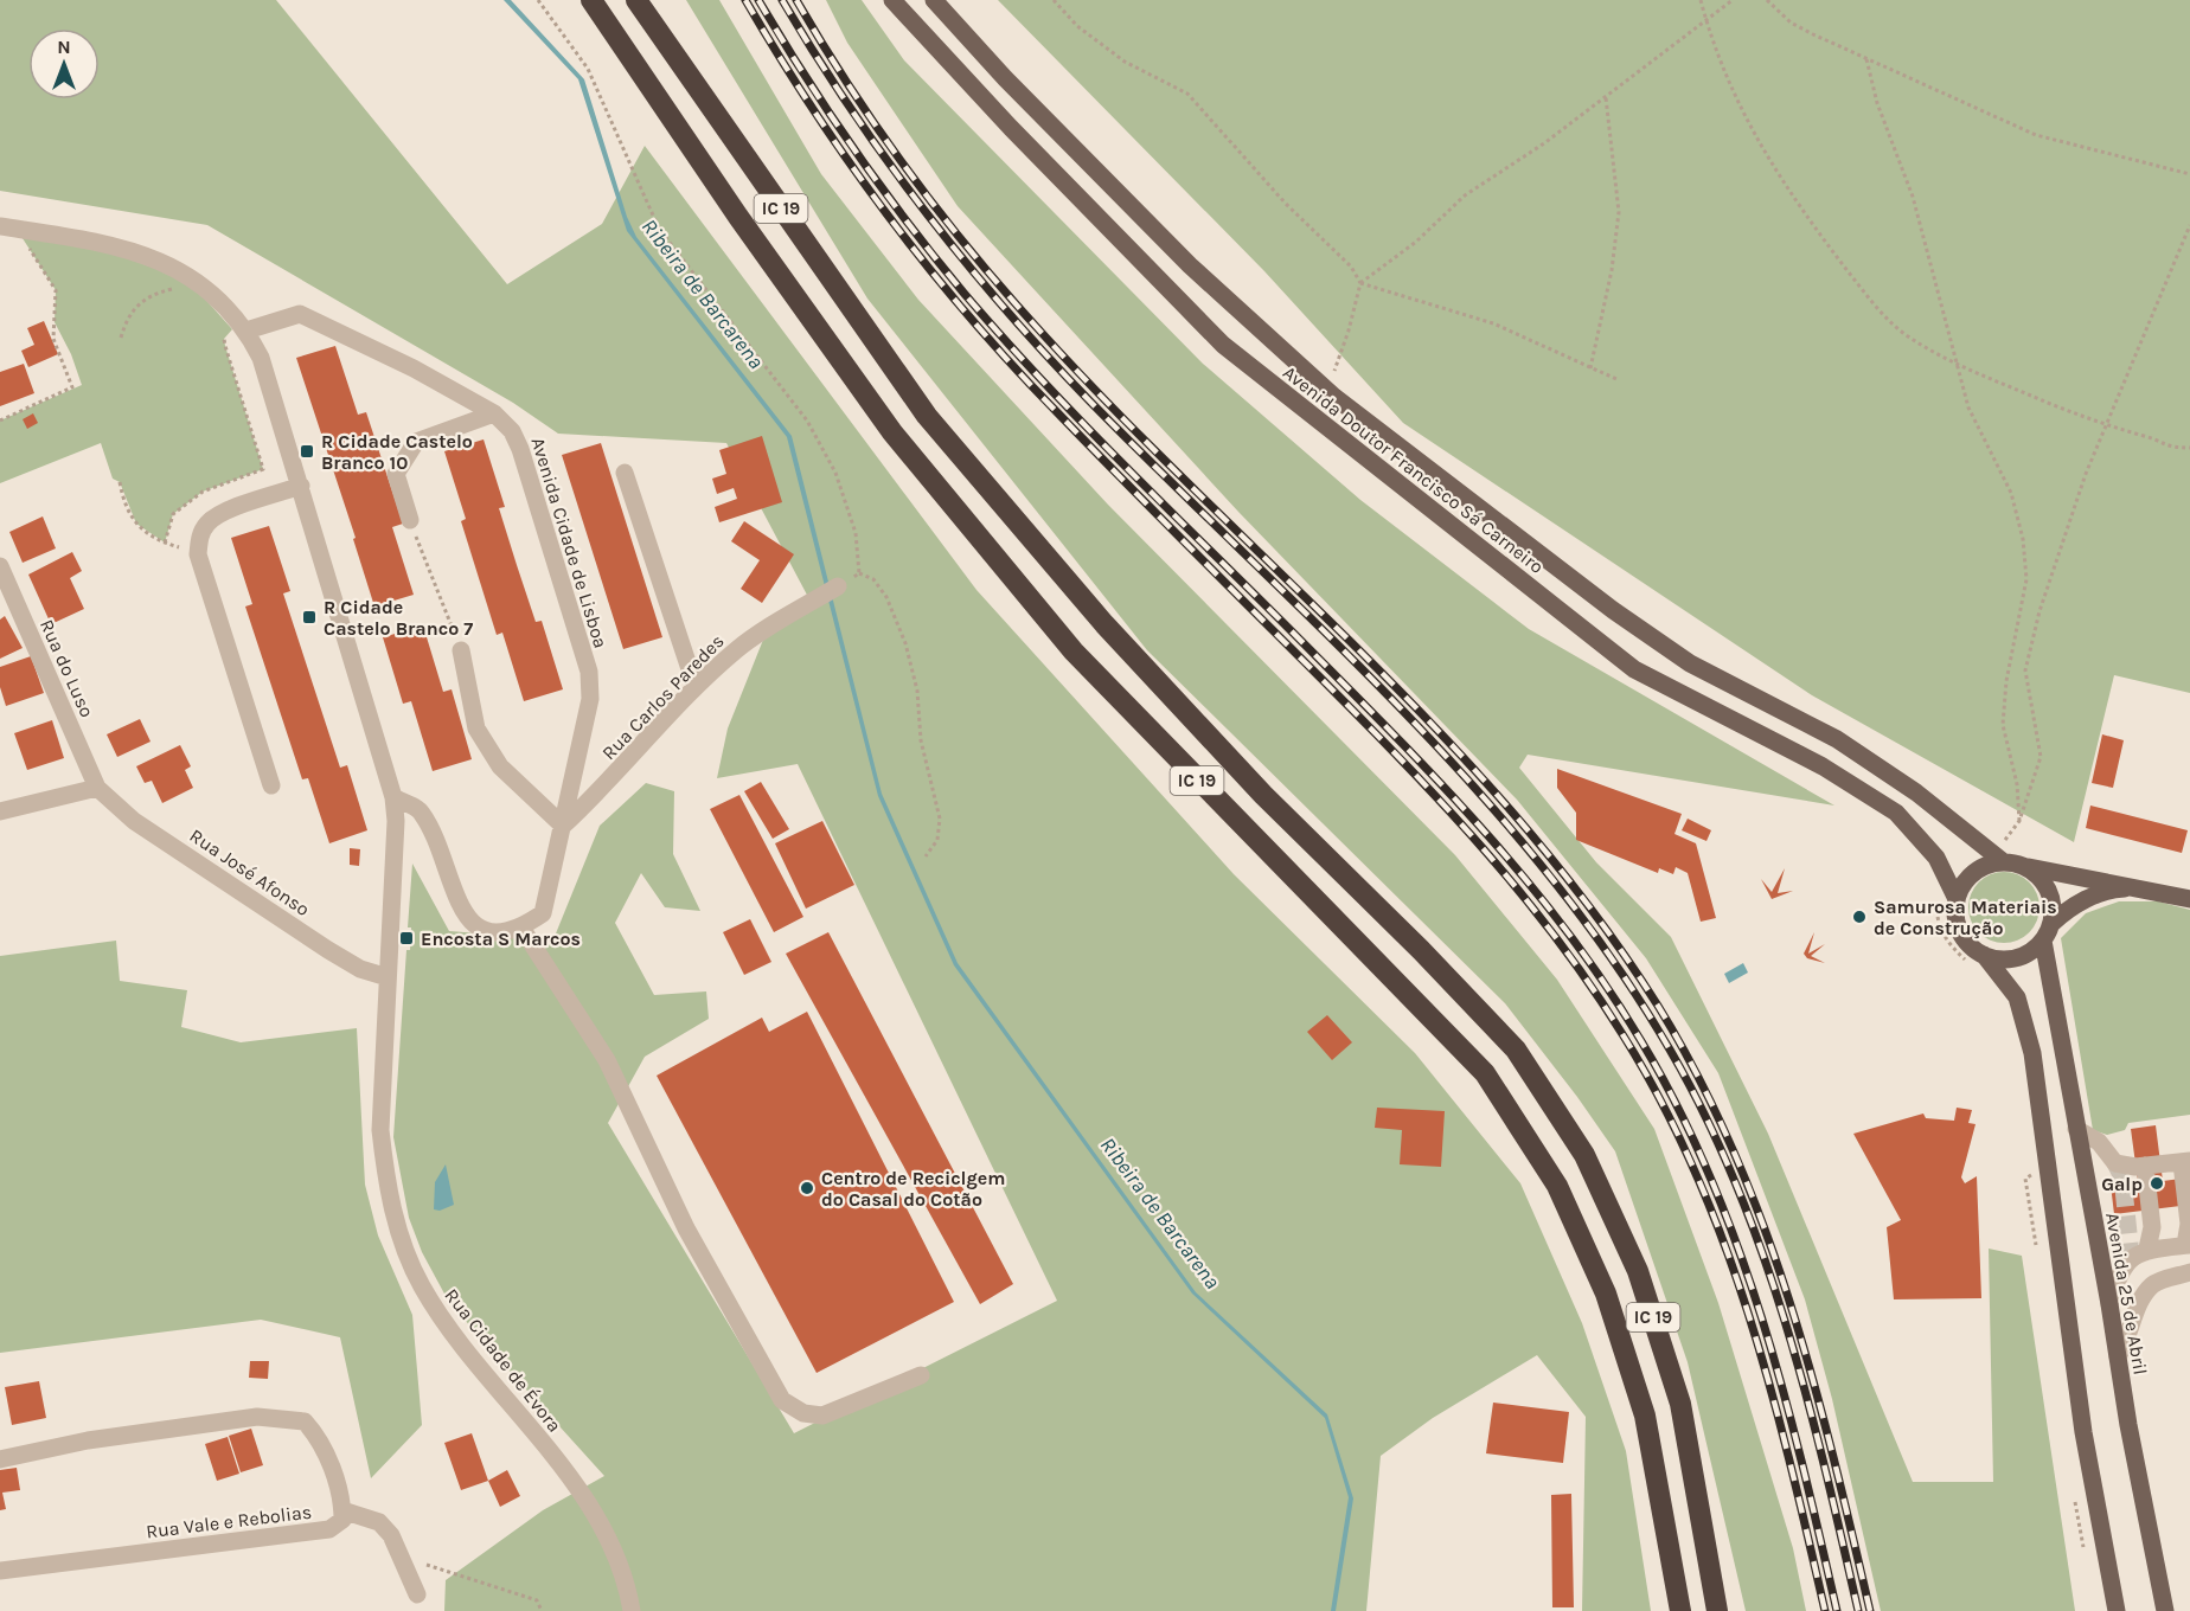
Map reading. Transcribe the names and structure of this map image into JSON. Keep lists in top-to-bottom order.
{
  "streets": {
    "highway": ["IC 19"],
    "main road": ["Avenida Doutor Francisco Sá Carneiro", "Avenida 25 de Abril"],
    "street": [
      "Avenida Cidade de Lisboa",
      "Rua do Luso",
      "Rua Carlos Paredes",
      "Rua José Afonso",
      "Rua Cidade de Évora",
      "Rua Vale e Rebolias"
    ]
  },
  "crossings": [
    ["Avenida Doutor Francisco Sá Carneiro", "Avenida 25 de Abril"],
    ["Avenida Cidade de Lisboa", "Rua Carlos Paredes"],
    ["Avenida Cidade de Lisboa", "Rua Cidade de Évora"],
    ["Rua do Luso", "Rua José Afonso"],
    ["Rua José Afonso", "Rua Cidade de Évora"]
  ],
  "water": ["Ribeira de Barcarena"],
  "places": {
    "transit": ["R Cidade Castelo Branco 10", "R Cidade Castelo Branco 7", "Encosta S Marcos"],
    "other": ["Samurosa Materiais de Construção", "Galp", "Centro de Reciclgem do Casal do Cotão"]
  },
  "north": "top"
}
